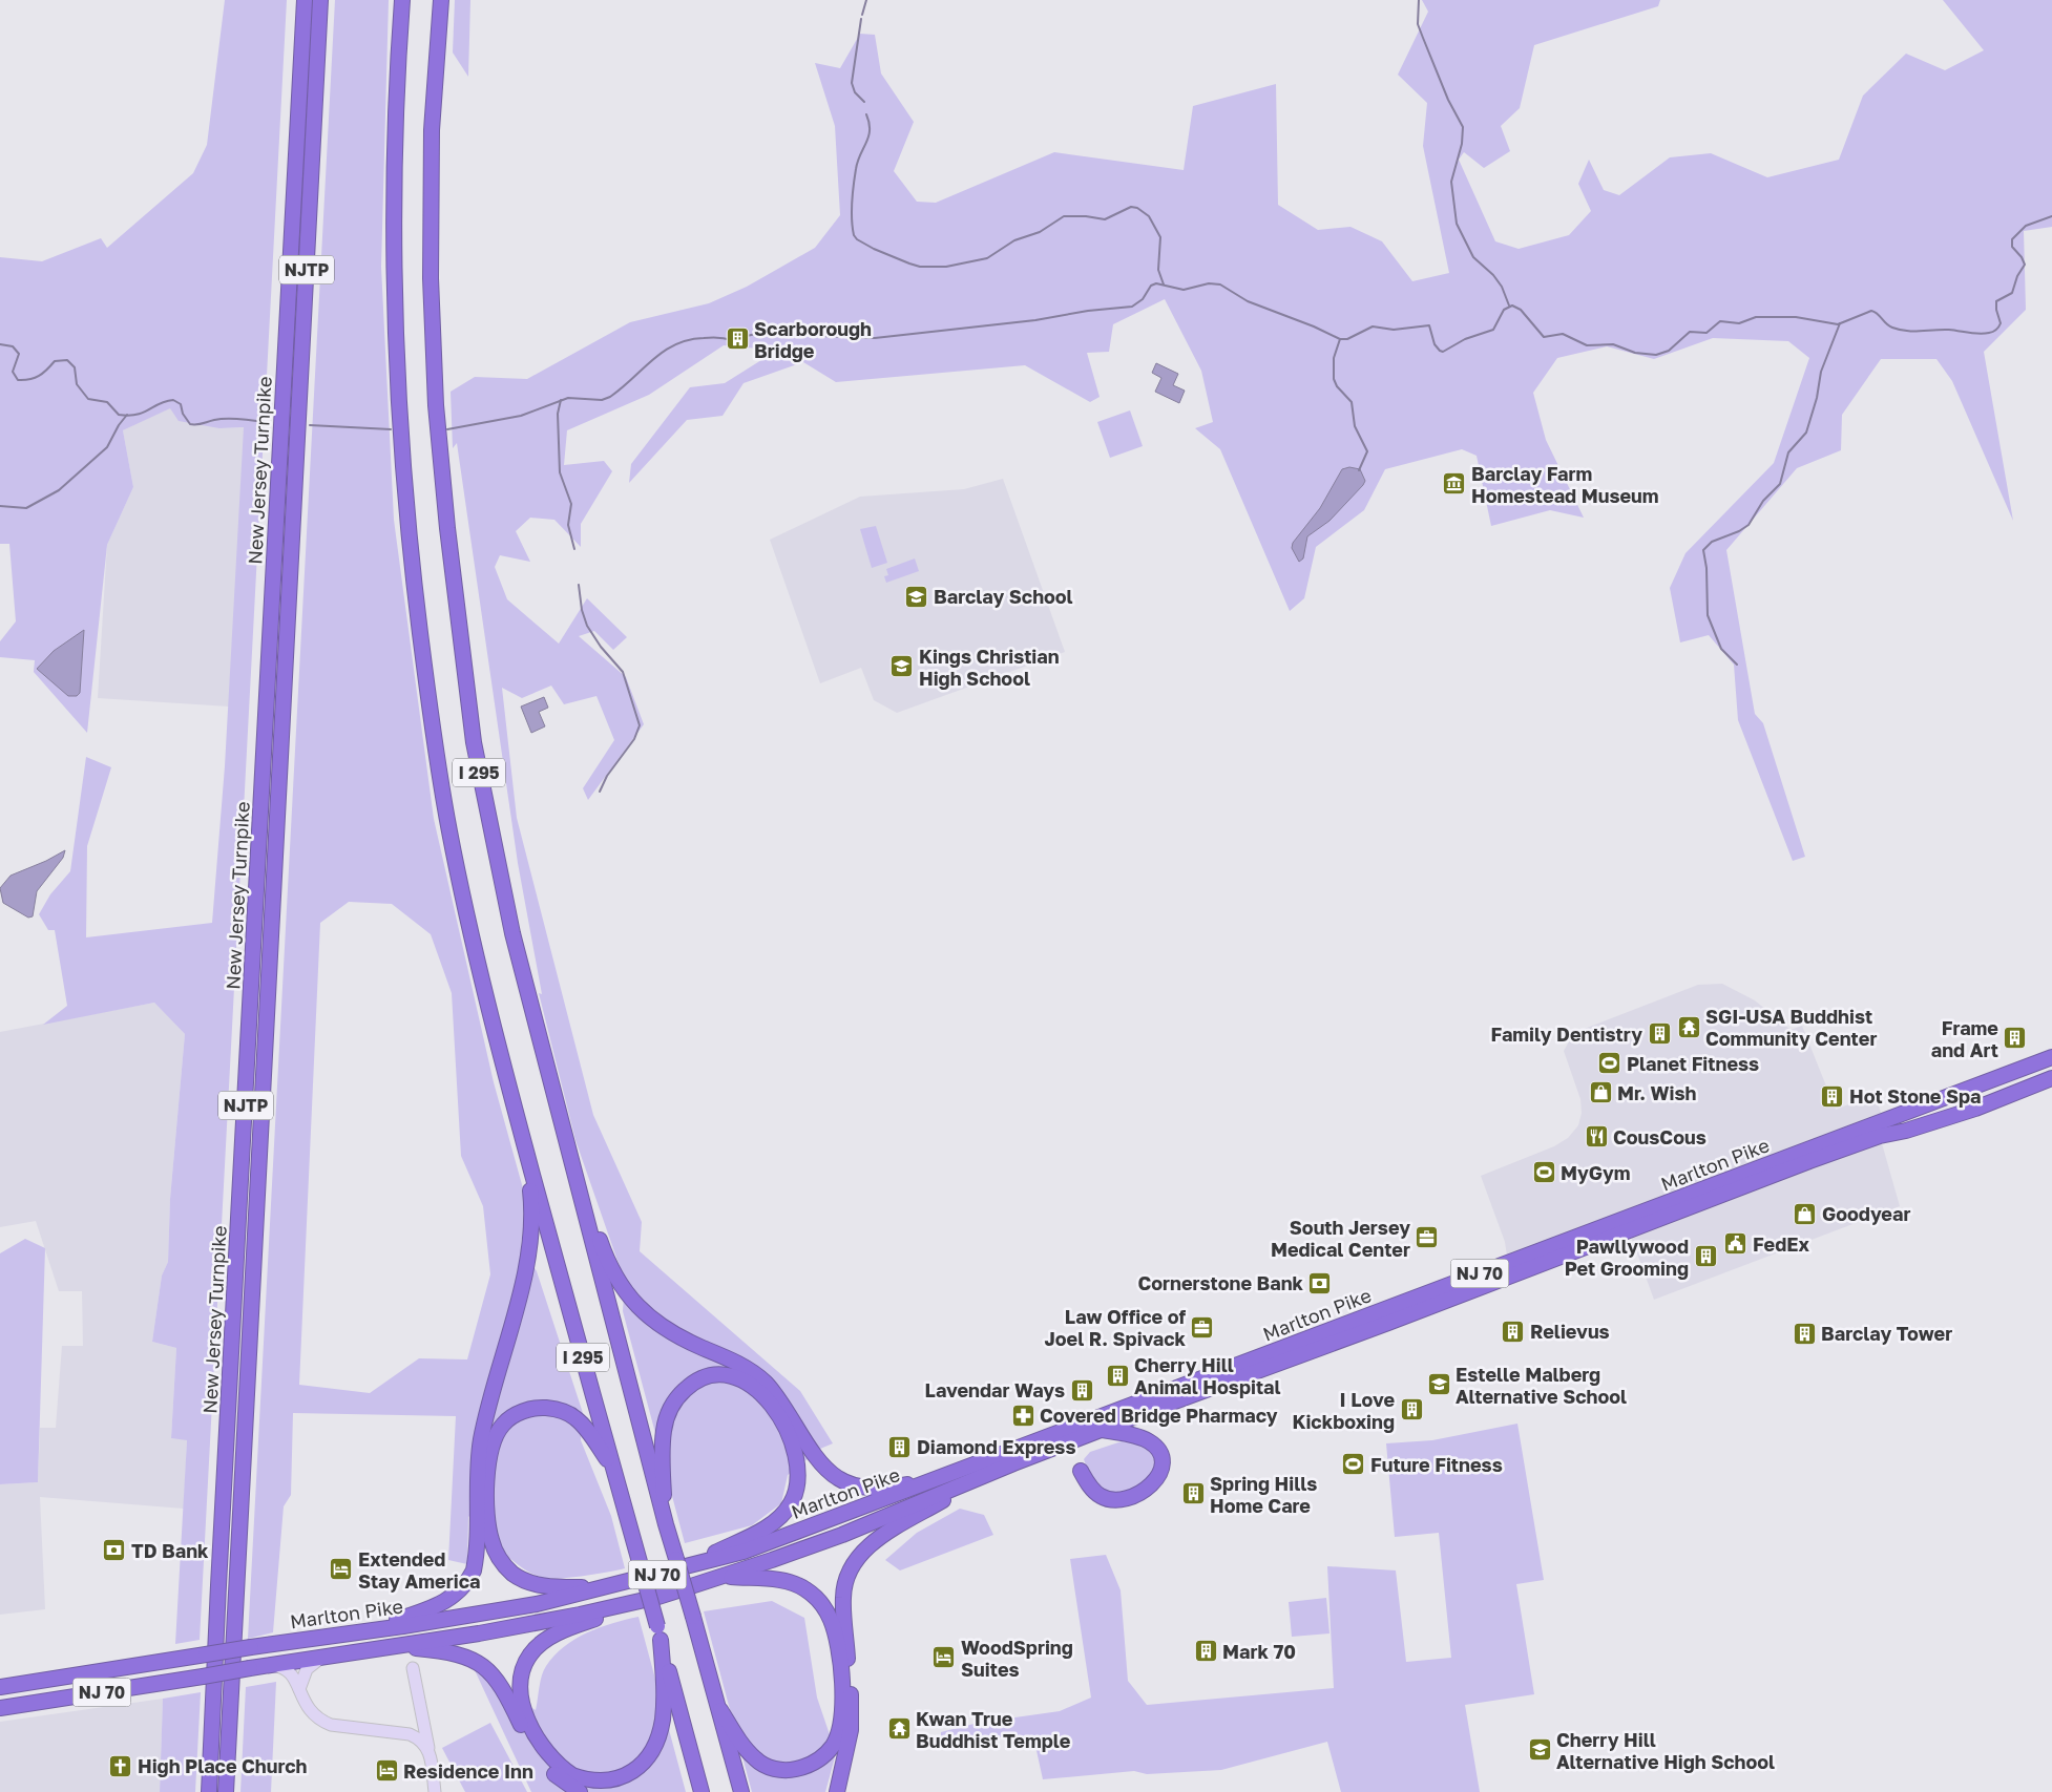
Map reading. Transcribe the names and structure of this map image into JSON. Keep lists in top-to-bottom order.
{
  "streets": {
    "highway": [
      "NJTP",
      "New Jersey Turnpike",
      "I 295",
      "Marlton Pike",
      "NJ 70"
    ]
  },
  "places": {
    "building": [
      "Scarborough Bridge",
      "Family Dentistry",
      "Frame and Art",
      "Hot Stone Spa",
      "Pawllywood Pet Grooming",
      "Relievus",
      "Barclay Tower",
      "Cherry Hill Animal Hospital",
      "Lavendar Ways",
      "I Love Kickboxing",
      "Diamond Express",
      "Spring Hills Home Care",
      "Mark 70"
    ],
    "museum": ["Barclay Farm Homestead Museum"],
    "school or university": [
      "Barclay School",
      "Kings Christian High School",
      "Estelle Malberg Alternative School",
      "Cherry Hill Alternative High School"
    ],
    "temple": ["SGI-USA Buddhist Community Center", "Kwan True Buddhist Temple"],
    "sports": ["Planet Fitness", "MyGym", "Future Fitness"],
    "shop": ["Mr. Wish", "Goodyear"],
    "restaurant": ["CousCous"],
    "office": ["South Jersey Medical Center", "Law Office of Joel R. Spivack"],
    "public building": ["FedEx"],
    "bank": ["Cornerstone Bank", "TD Bank"],
    "pharmacy": ["Covered Bridge Pharmacy"],
    "hotel": ["Extended Stay America", "WoodSpring Suites", "Residence Inn"],
    "church": ["High Place Church"]
  }
}
